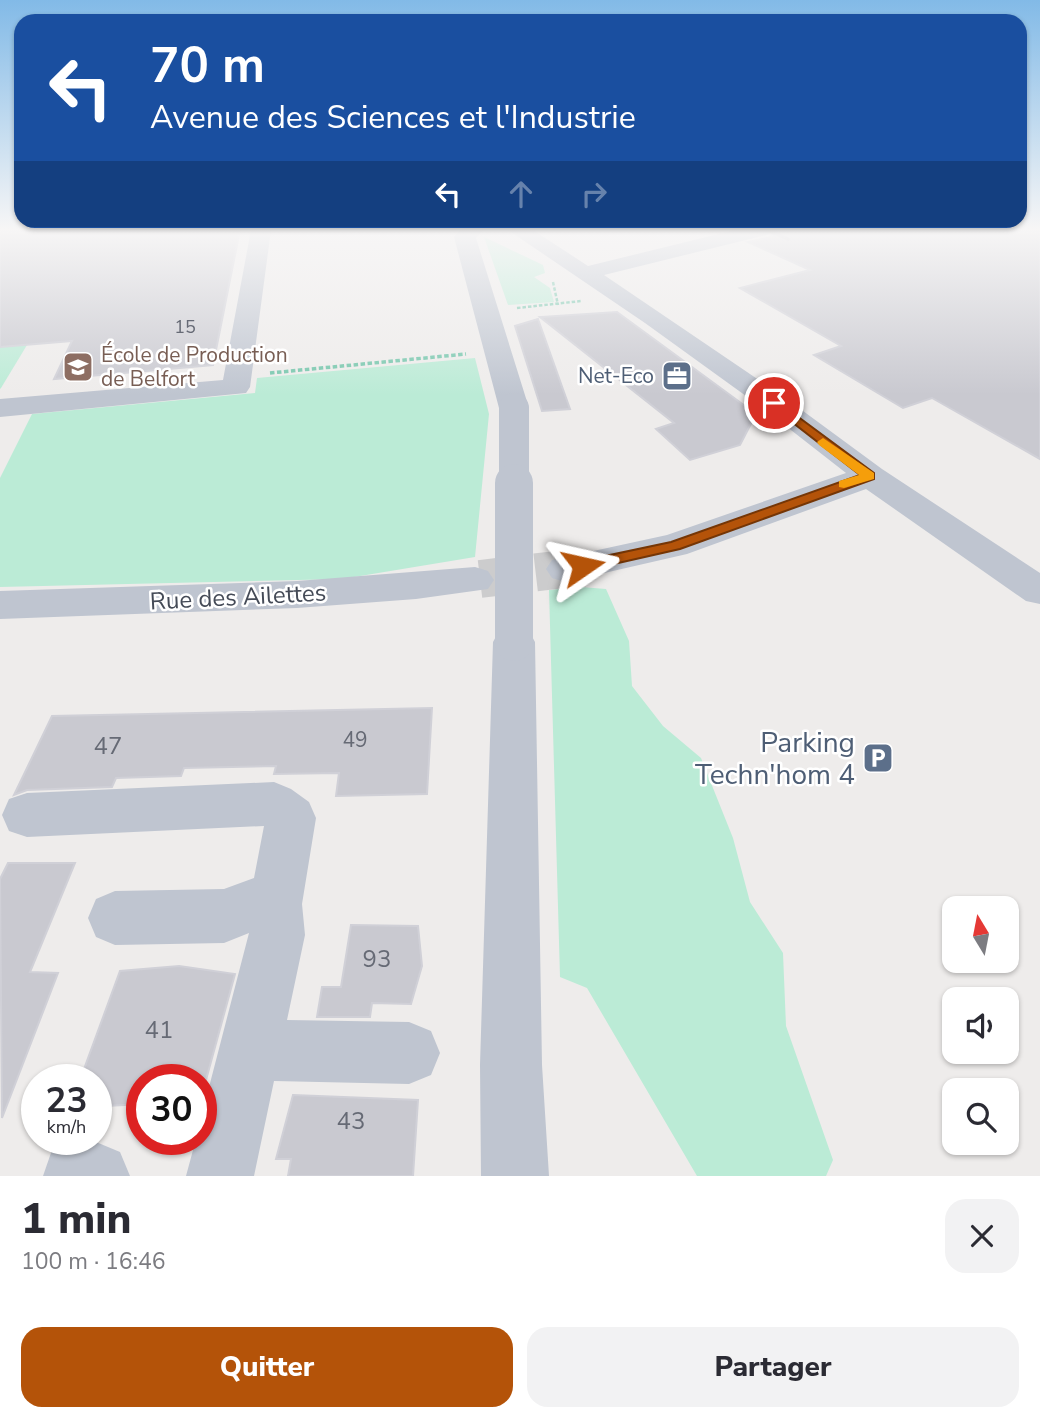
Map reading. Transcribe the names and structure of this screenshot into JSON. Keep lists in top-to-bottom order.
{
  "streets": {
    "street": ["Rue des Ailettes"]
  },
  "places": {
    "school or university": ["École de Production de Belfort"],
    "office": ["Net-Eco"],
    "parking": ["Parking Techn'hom 4"]
  },
  "house_numbers": [
    "15",
    "49",
    "47",
    "93",
    "41",
    "43"
  ],
  "north": "top",
  "page": {
    "turn": ["70 m", "Avenue des Sciences et l'Industrie"],
    "speed": "23 km/h",
    "limit": "30",
    "heading": ["1 min", "100 m · 16:46"],
    "buttons": ["Quitter", "Partager"]
  }
}
